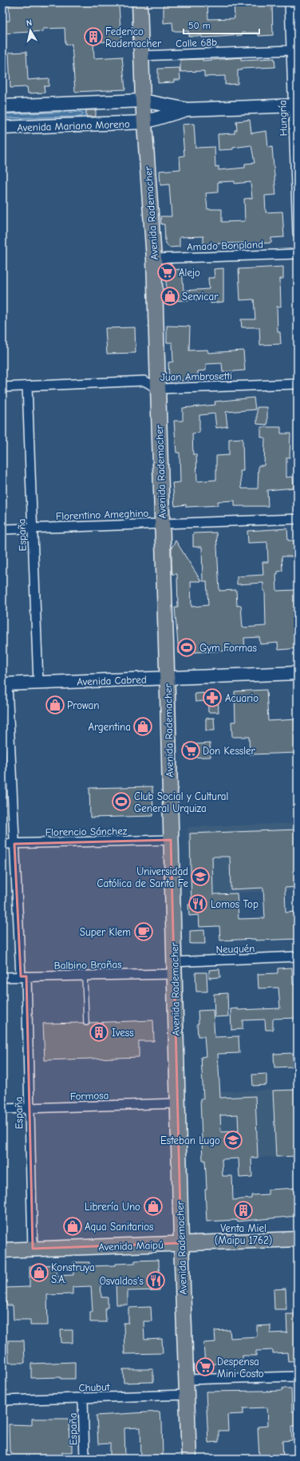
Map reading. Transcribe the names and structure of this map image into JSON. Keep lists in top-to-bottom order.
{
  "streets": {
    "main road": [
      "Avenida Mariano Moreno",
      "Avenida Rademacher",
      "Avenida Cabred",
      "Avenida Maipú"
    ],
    "street": [
      "Calle 68b",
      "Hungría",
      "Amado Bonpland",
      "Juan Ambrosetti",
      "Florentino Ameghino",
      "España",
      "Florencio Sánchez",
      "Neuquén",
      "Balbino Brañas",
      "Formosa",
      "Chubut"
    ]
  },
  "crossings": [
    ["Calle 68b", "Hungría"],
    ["Calle 68b", "Avenida Rademacher"],
    ["Avenida Mariano Moreno", "Avenida Rademacher"],
    ["Avenida Rademacher", "Amado Bonpland"],
    ["Avenida Rademacher", "Juan Ambrosetti"],
    ["Avenida Rademacher", "Florentino Ameghino"],
    ["Avenida Rademacher", "Avenida Cabred"],
    ["Avenida Rademacher", "Florencio Sánchez"],
    ["Avenida Rademacher", "Neuquén"],
    ["Avenida Rademacher", "Balbino Brañas"],
    ["Avenida Rademacher", "Formosa"],
    ["Avenida Rademacher", "Avenida Maipú"],
    ["Avenida Rademacher", "Chubut"],
    ["Juan Ambrosetti", "España"],
    ["Florentino Ameghino", "España"],
    ["España", "Avenida Cabred"],
    ["España", "Florencio Sánchez"],
    ["España", "Balbino Brañas"],
    ["España", "Formosa"],
    ["España", "Avenida Maipú"],
    ["España", "Chubut"],
    ["Neuquén", "Balbino Brañas"]
  ],
  "places": {
    "building": ["Federico Rademacher", "Ivess", "Venta Miel (Maipu 1762)"],
    "supermarket": ["Alejo", "Don Kessler", "Despensa Mini Costo"],
    "shop": [
      "Servicar",
      "Prowan",
      "Argentina",
      "Librería Uno",
      "Aqua Sanitarios",
      "Konstruya S.A."
    ],
    "sports": ["Gym Formas", "Club Social y Cultural General Urquiza"],
    "pharmacy": ["Acuario"],
    "school or university": ["Universidad Católica de Santa Fe", "Esteban Lugo"],
    "restaurant": ["Lomos Top", "Osvaldos's"],
    "cafe": ["Super Klem"]
  },
  "scale_bar": "50 m",
  "north": "top"
}
